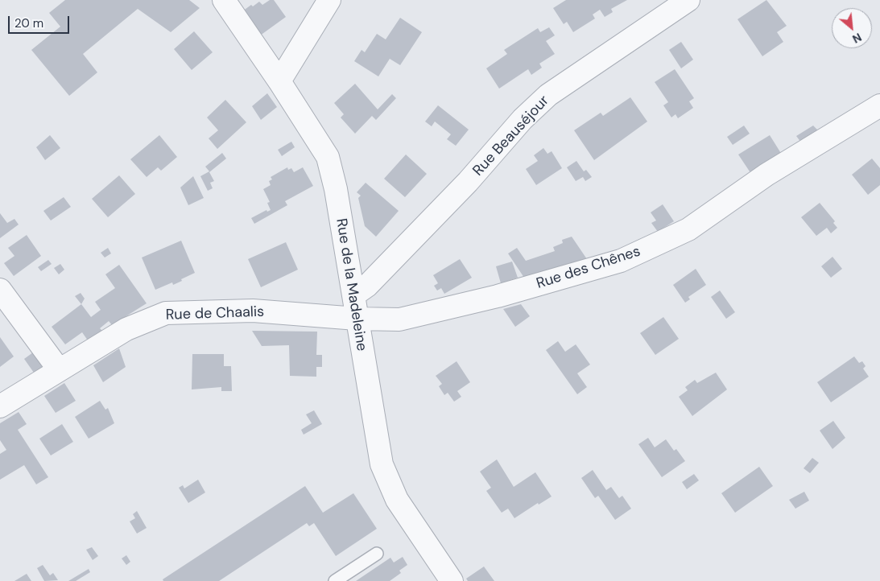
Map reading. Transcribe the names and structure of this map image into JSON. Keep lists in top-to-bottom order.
{
  "streets": {
    "street": [
      "Rue Beauséjour",
      "Rue des Chênes",
      "Rue de la Madeleine",
      "Rue de Chaalis"
    ]
  },
  "crossings": [
    ["Rue Beauséjour", "Rue de la Madeleine"],
    ["Rue des Chênes", "Rue de la Madeleine"],
    ["Rue des Chênes", "Rue de Chaalis"],
    ["Rue de la Madeleine", "Rue de Chaalis"]
  ],
  "scale_bar": "20 m",
  "north": "bottom right"
}
